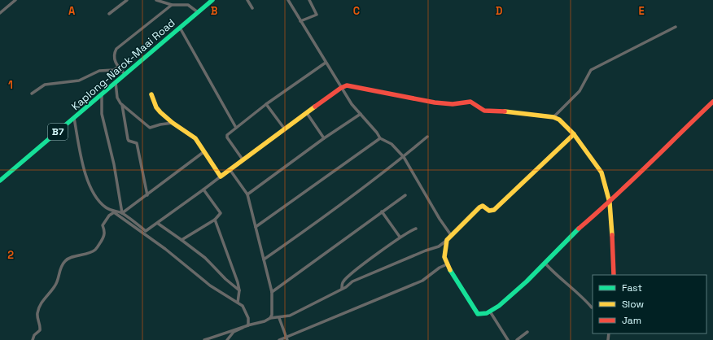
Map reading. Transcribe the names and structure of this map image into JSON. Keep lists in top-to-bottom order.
{
  "streets": {
    "main road": ["Kaplong-Narok-Maai Road", "B7"]
  },
  "legend": ["Fast", "Slow", "Jam"],
  "grid": {
    "columns": [
      "A",
      "B",
      "C",
      "D",
      "E"
    ],
    "rows": ["1", "2"]
  }
}
